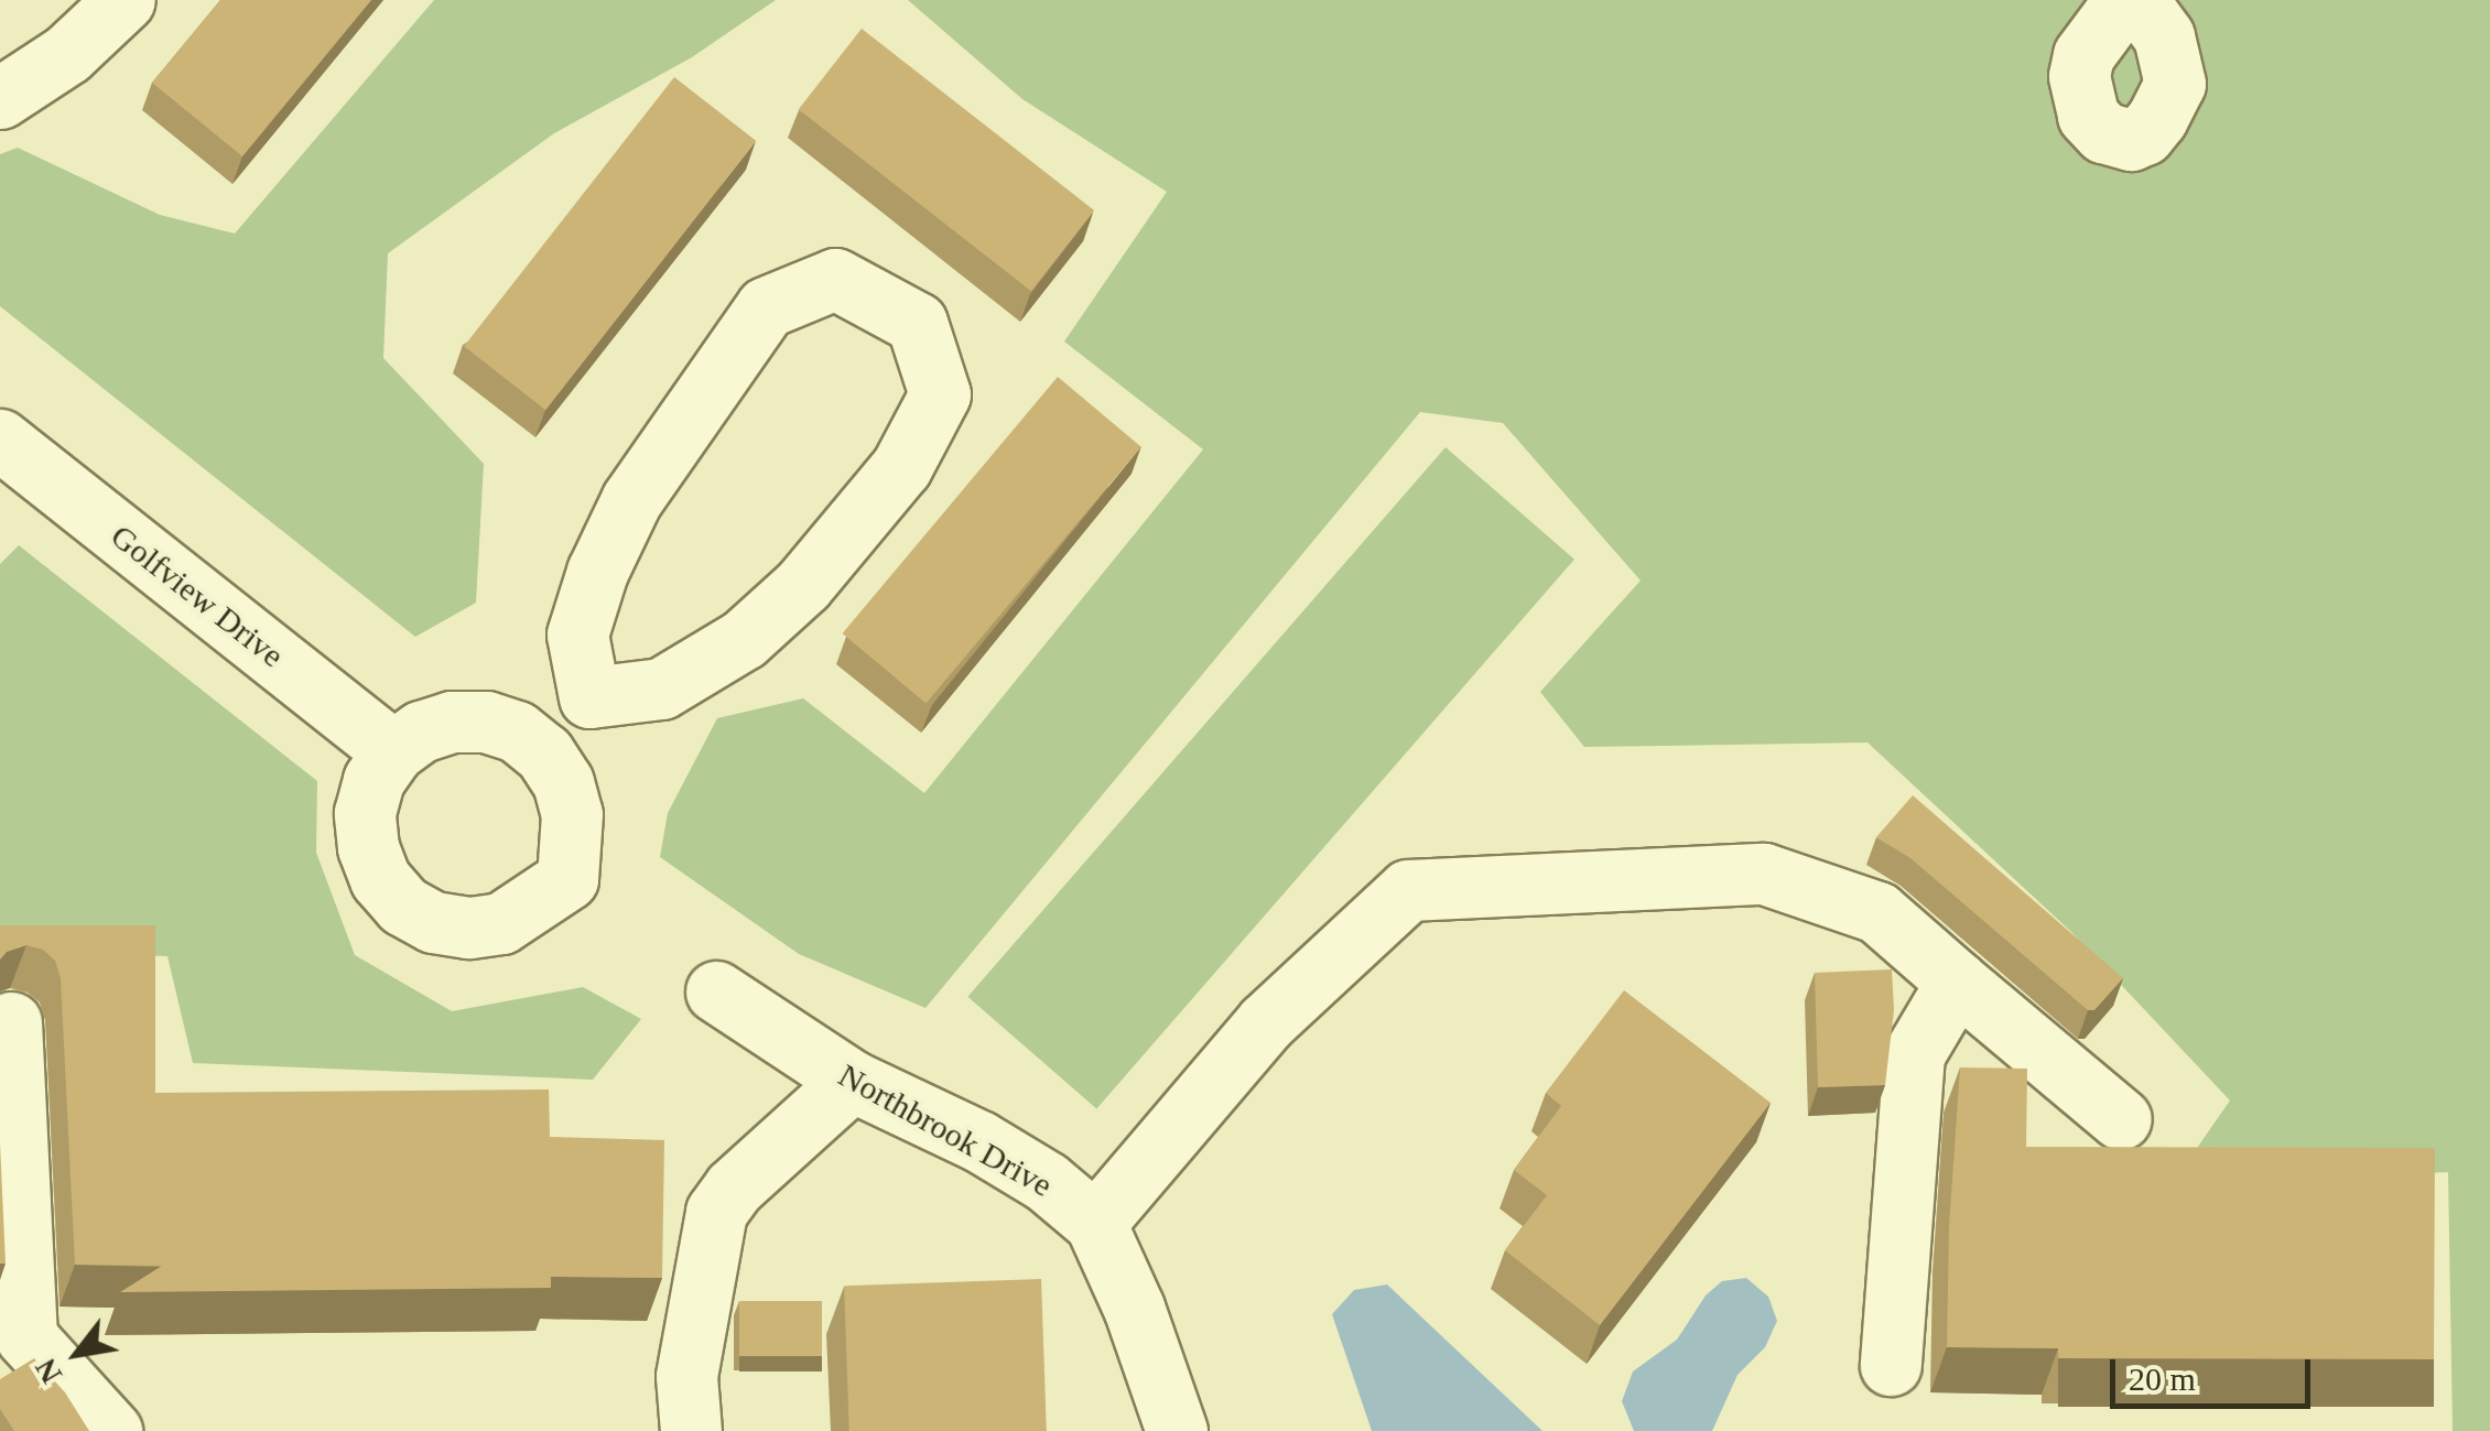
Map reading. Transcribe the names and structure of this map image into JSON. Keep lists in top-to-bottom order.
{
  "streets": {
    "street": ["Golfview Drive", "Northbrook Drive"]
  },
  "scale_bar": "20 m",
  "north": "bottom left"
}
